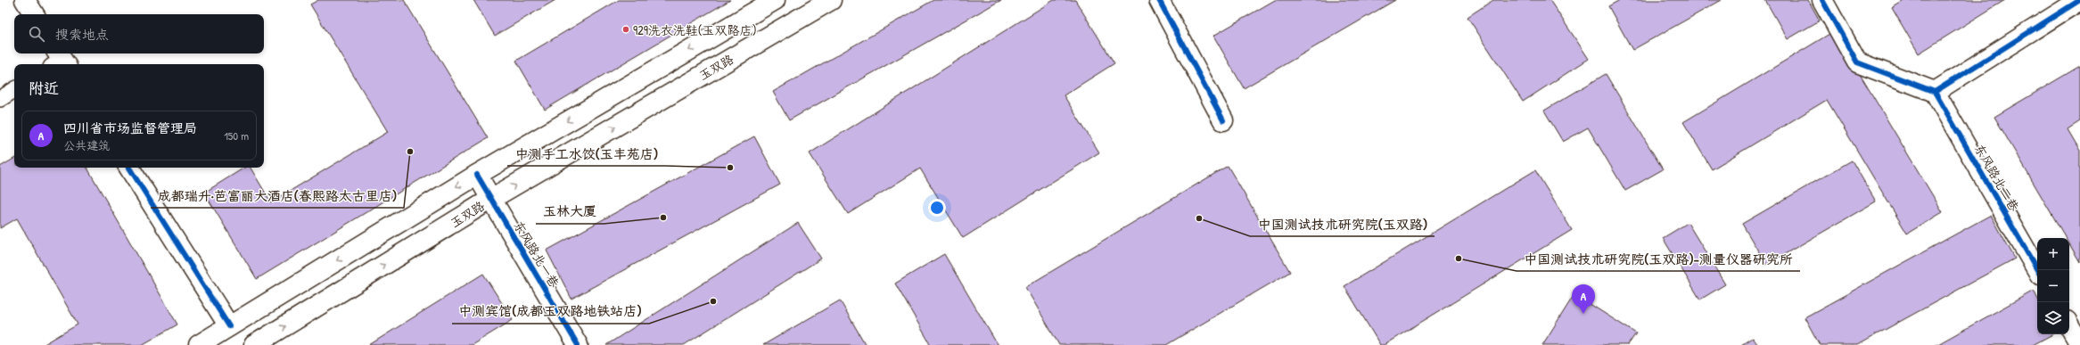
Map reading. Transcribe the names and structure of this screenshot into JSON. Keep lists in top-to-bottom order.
{
  "streets": {
    "main road": ["玉双路", "东风路北二巷", "东风路北一巷"]
  },
  "crossings": [
    ["玉双路", "东风路北一巷"]
  ],
  "places": [
    "929洗衣洗鞋(玉双路店)",
    "成都瑞升·芭富丽大酒店(春熙路太古里店)",
    "中测手工水饺(玉丰苑店)",
    "玉林大厦",
    "中国测试技术研究院(玉双路)",
    "中国测试技术研究院(玉双路)-测量仪器研究所",
    "中测宾馆(成都玉双路地铁站店)"
  ],
  "page": {
    "search": "搜索地点",
    "heading": "附近",
    "list": [
      {
        "mark": "A",
        "name": "四川省市场监督管理局",
        "note": "公共建筑",
        "value": "150 m"
      }
    ],
    "map_buttons": ["+", "−"],
    "pins": "A"
  }
}
